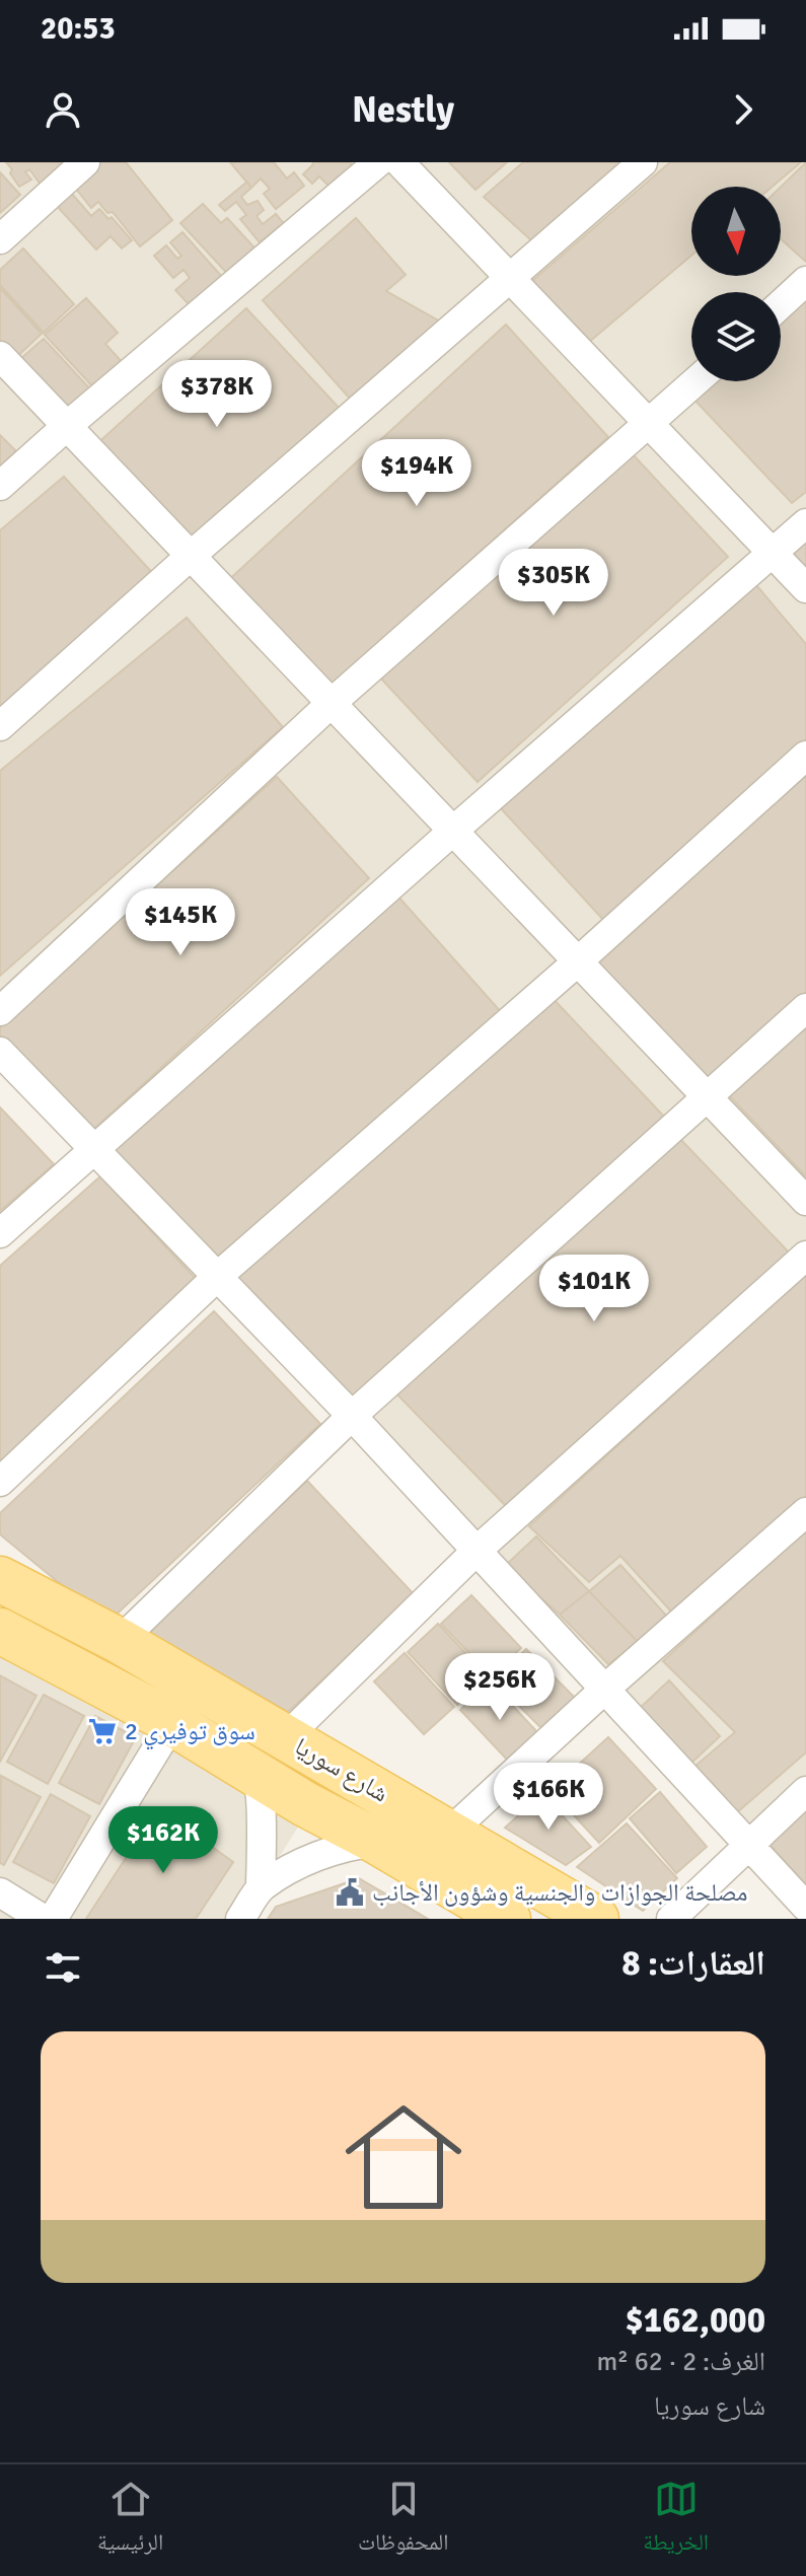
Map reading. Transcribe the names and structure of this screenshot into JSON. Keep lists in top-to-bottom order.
{
  "streets": {
    "main road": ["شارع سوريا"]
  },
  "places": {
    "supermarket": ["سوق توفيري 2"],
    "public building": ["مصلحة الجوازات والجنسية وشؤون الأجانب"]
  },
  "north": "bottom",
  "page": {
    "status": "20:53",
    "header": "Nestly",
    "price": [
      "$378K",
      "$194K",
      "$305K",
      "$145K",
      "$101K",
      "$256K",
      "$166K",
      "$162K"
    ],
    "heading": "العقارات: 8",
    "list": [
      {
        "name": "$162,000",
        "note": "الغرف: 2 · 62 m² · شارع سوريا"
      }
    ],
    "tabs": ["الخريطة", "المحفوظات", "الرئيسية"]
  }
}
